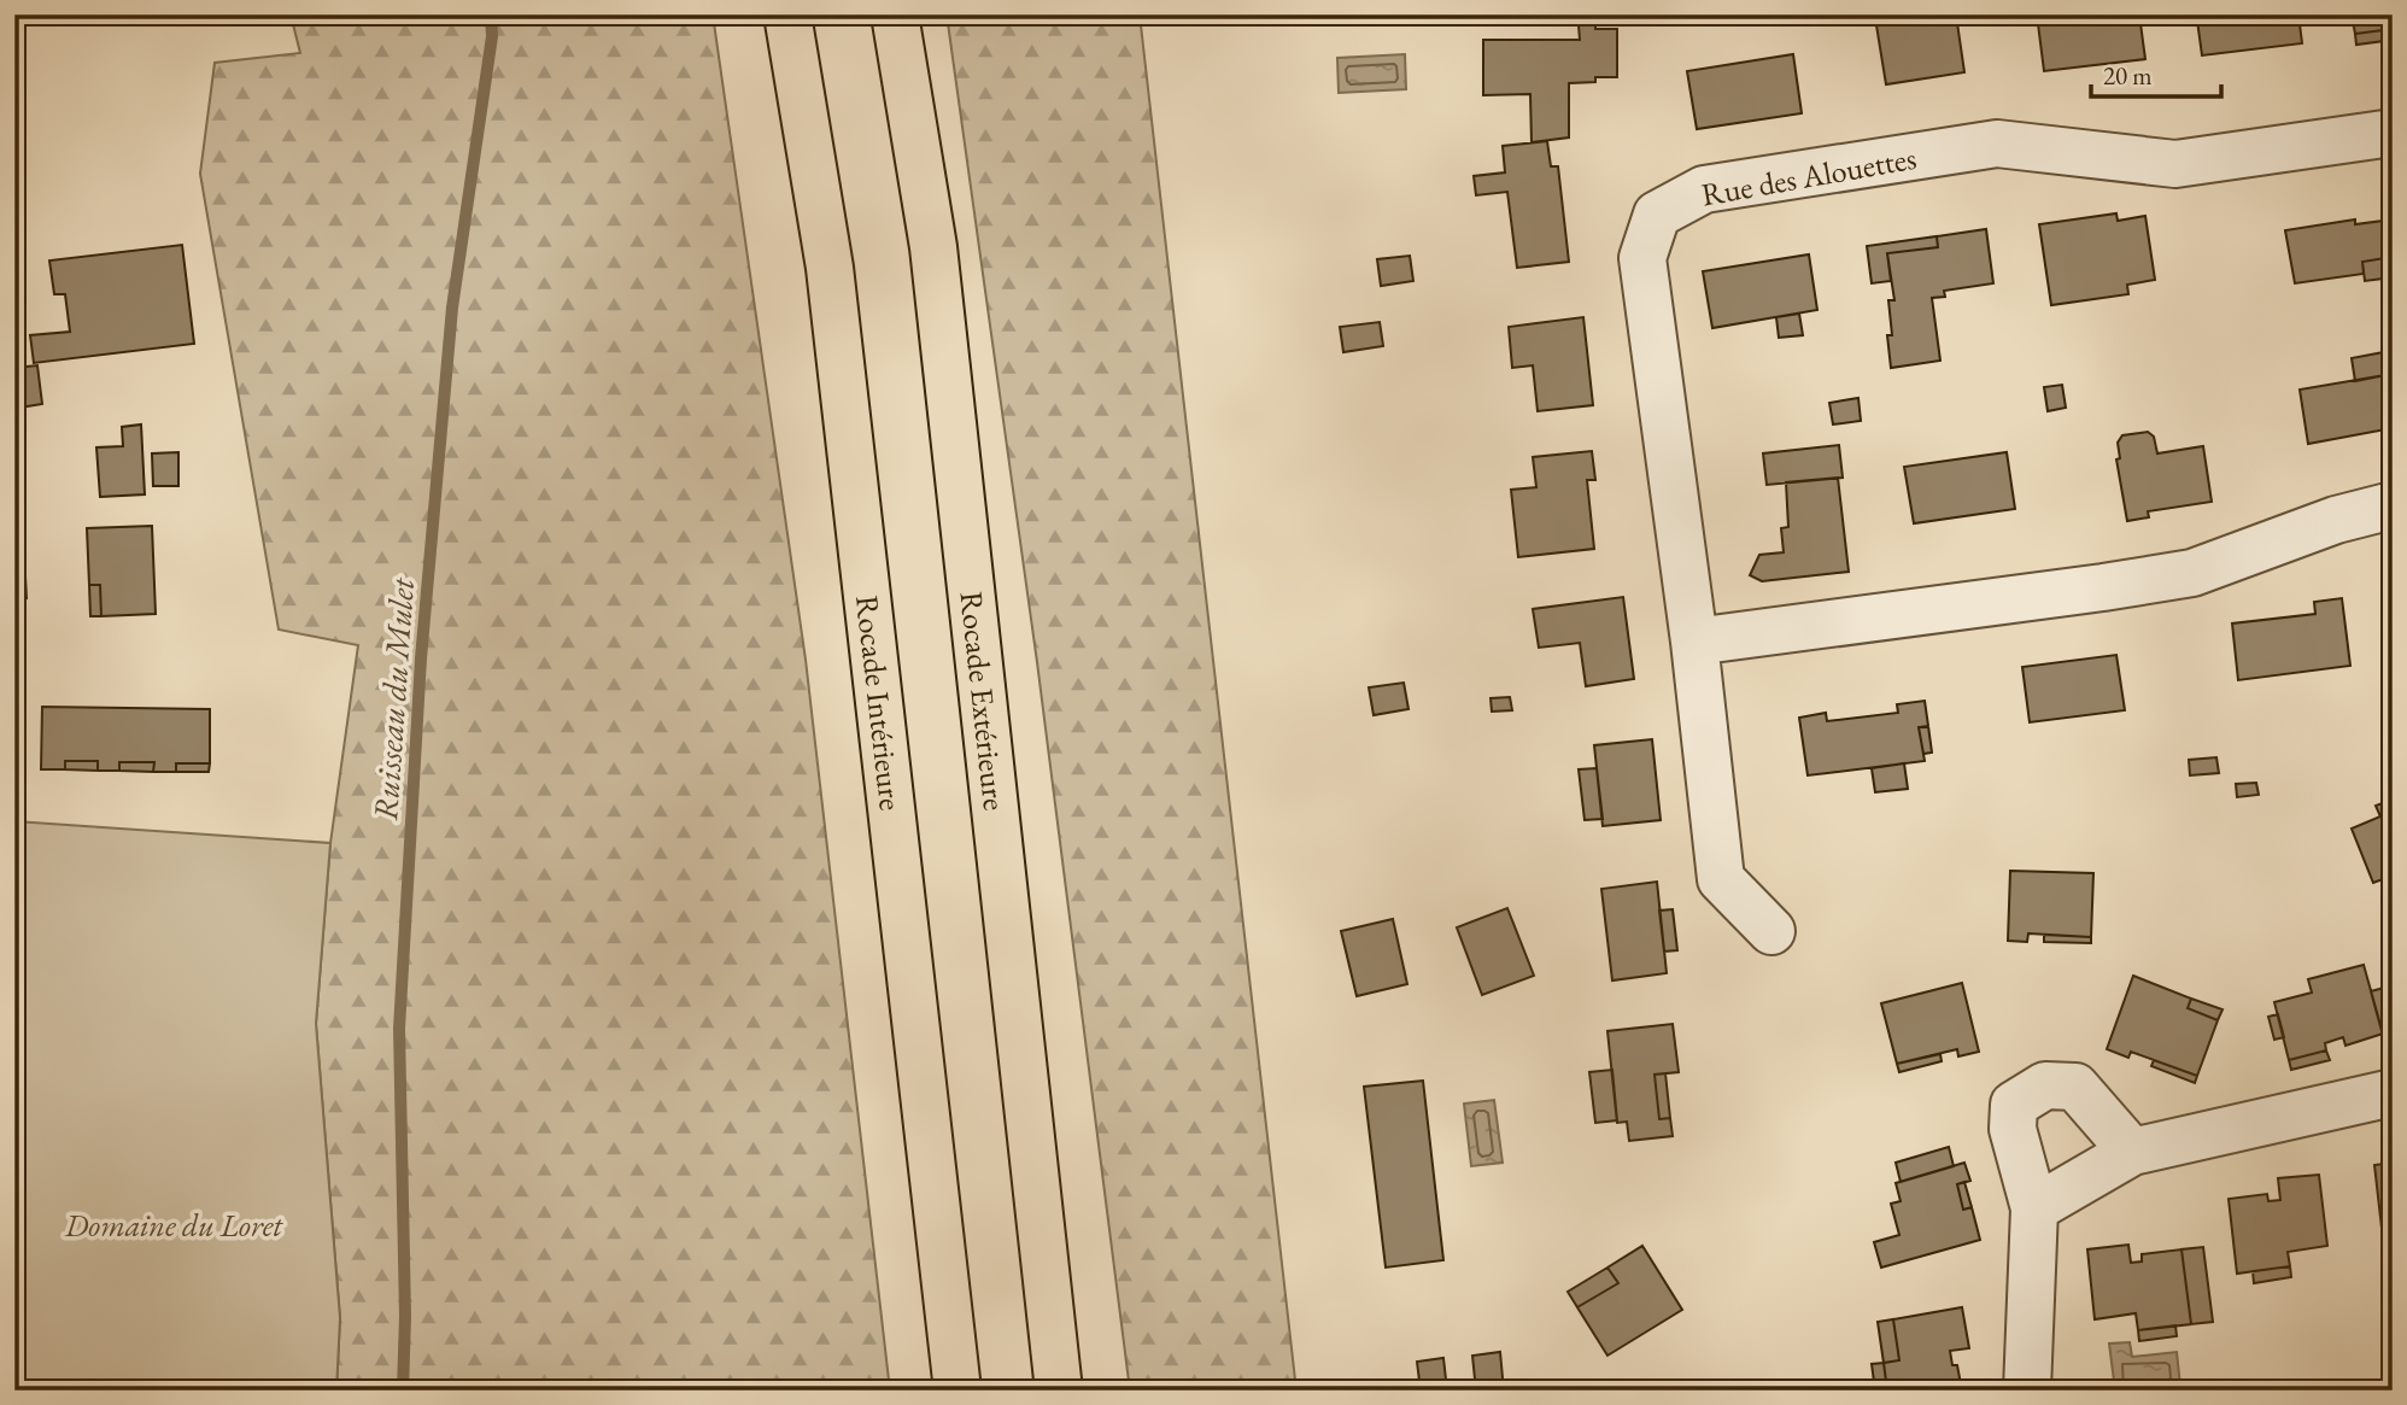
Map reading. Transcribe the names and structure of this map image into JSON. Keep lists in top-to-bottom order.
{
  "streets": {
    "highway": ["Rocade Intérieure", "Rocade Extérieure"],
    "street": ["Rue des Alouettes"]
  },
  "water": ["Ruisseau du Mulet"],
  "parks": ["Domaine du Loret"],
  "scale_bar": "20 m"
}
